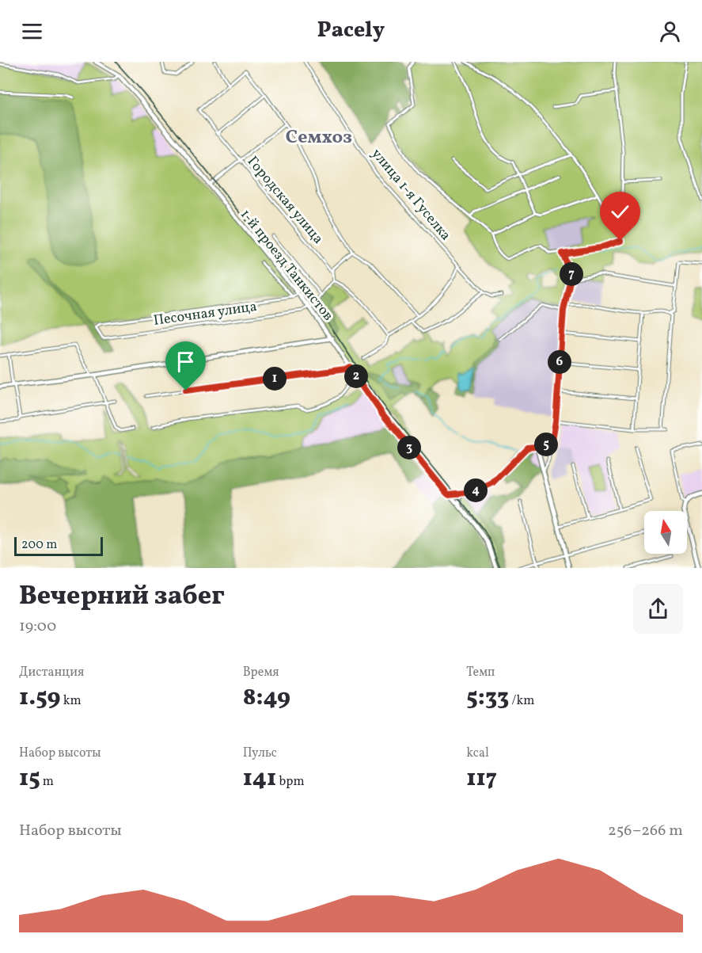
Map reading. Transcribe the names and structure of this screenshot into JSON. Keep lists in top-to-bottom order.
{
  "streets": {
    "main road": ["1-й проезд Танкистов"],
    "street": ["улица 1-я Гуселка", "Городская улица", "Песочная улица"]
  },
  "crossings": [
    ["1-й проезд Танкистов", "Песочная улица"]
  ],
  "districts": ["Семхоз"],
  "scale_bar": "200 m",
  "north": "top",
  "page": {
    "header": "Pacely",
    "pins": [
      "7",
      "6",
      "2",
      "1",
      "5",
      "3",
      "4"
    ],
    "scale": "200 m",
    "heading": ["Вечерний забег", "19:00"],
    "stats": [
      ["Дистанция", "1.59 km"],
      ["Время", "8:49"],
      ["Темп", "5:33 /km"],
      ["Набор высоты", "15 m"],
      ["Пульс", "141 bpm"],
      ["kcal", "117"]
    ],
    "chart": ["Набор высоты", "256–266 m"]
  }
}
